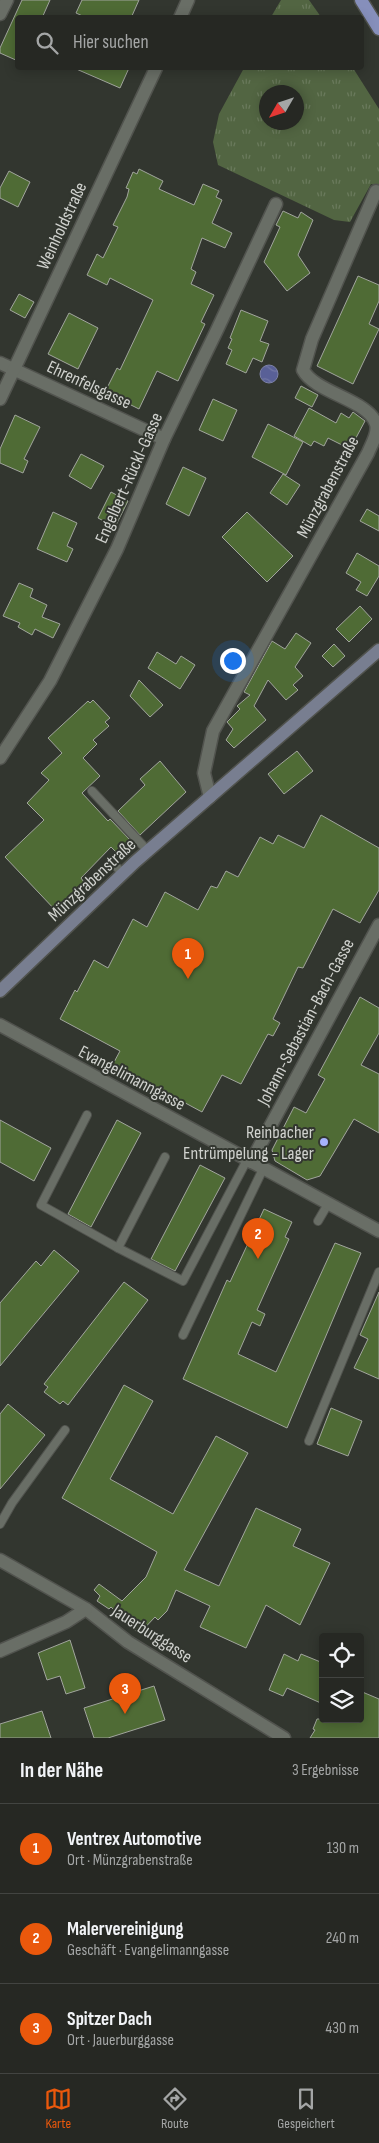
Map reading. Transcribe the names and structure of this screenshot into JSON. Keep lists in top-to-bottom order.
{
  "streets": {
    "main road": ["Münzgrabenstraße"],
    "street": [
      "Weinholdstraße",
      "Ehrenfelsgasse",
      "Engelbert-Rückl-Gasse",
      "Johann-Sebastian-Bach-Gasse",
      "Evangelimanngasse",
      "Jauerburggasse"
    ]
  },
  "crossings": [
    ["Weinholdstraße", "Ehrenfelsgasse"],
    ["Ehrenfelsgasse", "Engelbert-Rückl-Gasse"],
    ["Johann-Sebastian-Bach-Gasse", "Evangelimanngasse"]
  ],
  "places": ["Reinbacher Entrümpelung - Lager"],
  "north": "bottom left",
  "page": {
    "search": "Hier suchen",
    "pins": ["1", "2", "3"],
    "heading": ["In der Nähe", "3 Ergebnisse"],
    "list": [
      {
        "mark": "1",
        "name": "Ventrex Automotive",
        "note": "Ort · Münzgrabenstraße",
        "value": "130 m"
      },
      {
        "mark": "2",
        "name": "Malervereinigung",
        "note": "Geschäft · Evangelimanngasse",
        "value": "240 m"
      },
      {
        "mark": "3",
        "name": "Spitzer Dach",
        "note": "Ort · Jauerburggasse",
        "value": "430 m"
      }
    ],
    "nav": ["Karte", "Route", "Gespeichert"]
  }
}
